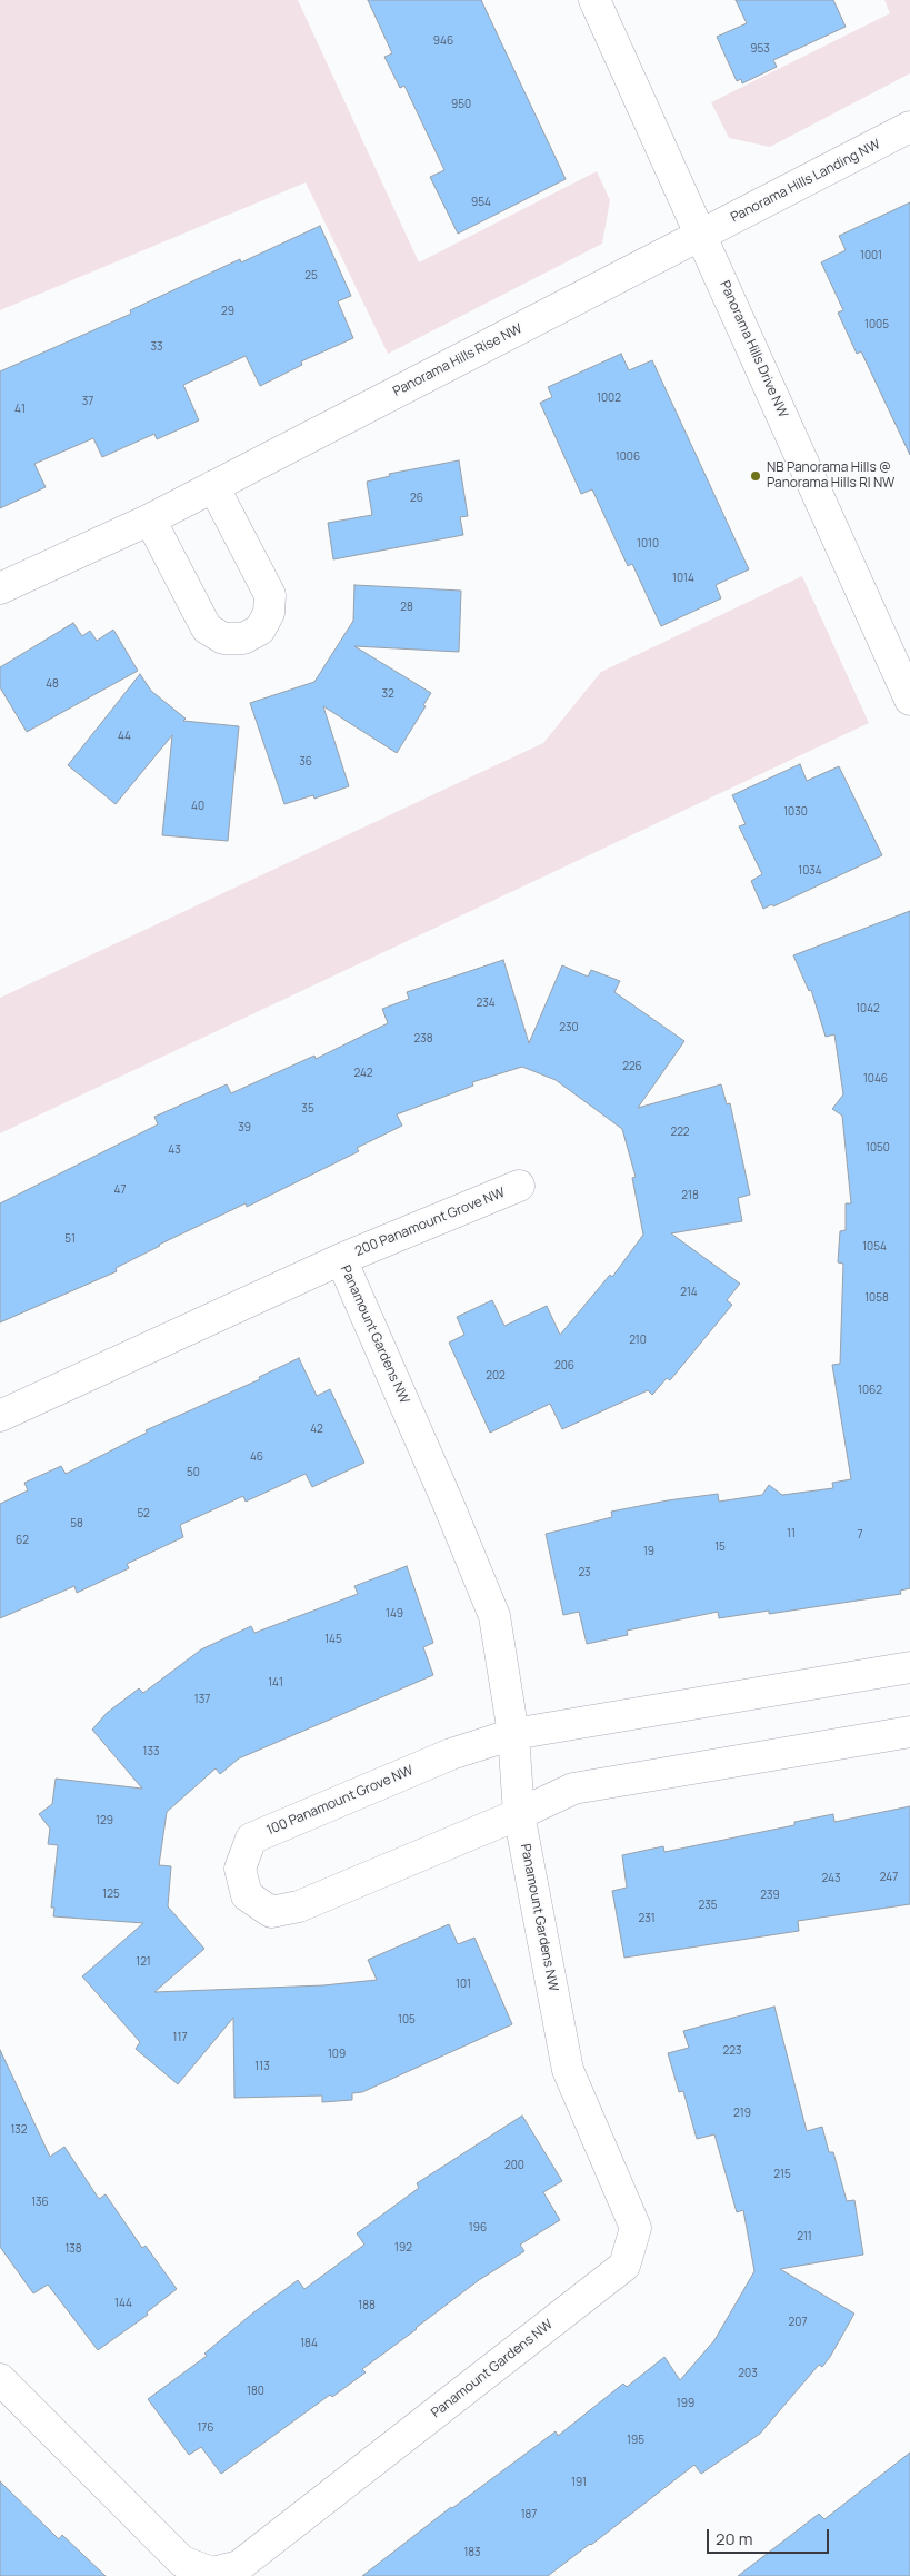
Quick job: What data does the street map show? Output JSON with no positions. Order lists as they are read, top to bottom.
{
  "streets": {
    "street": [
      "Panorama Hills Landing NW",
      "Panorama Hills Drive NW",
      "Panorama Hills Rise NW",
      "200 Panamount Grove NW",
      "Panamount Gardens NW",
      "100 Panamount Grove NW"
    ]
  },
  "crossings": [
    ["Panorama Hills Landing NW", "Panorama Hills Drive NW"],
    ["Panorama Hills Landing NW", "Panorama Hills Rise NW"],
    ["Panorama Hills Drive NW", "Panorama Hills Rise NW"],
    ["200 Panamount Grove NW", "Panamount Gardens NW"],
    ["Panamount Gardens NW", "100 Panamount Grove NW"]
  ],
  "places": ["NB Panorama Hills @ Panorama Hills RI NW"],
  "house_numbers": [
    "946",
    "953",
    "950",
    "954",
    "1001",
    "25",
    "29",
    "1005",
    "33",
    "1002",
    "37",
    "41",
    "1006",
    "26",
    "1010",
    "1014",
    "28",
    "48",
    "32",
    "44",
    "36",
    "40",
    "1030",
    "1034",
    "234",
    "1042",
    "230",
    "238",
    "226",
    "242",
    "1046",
    "35",
    "39",
    "222",
    "1050",
    "43",
    "47",
    "218",
    "51",
    "1054",
    "214",
    "1058",
    "210",
    "206",
    "202",
    "1062",
    "42",
    "46",
    "50",
    "52",
    "58",
    "11",
    "7",
    "62",
    "15",
    "19",
    "23",
    "149",
    "145",
    "141",
    "137",
    "133",
    "129",
    "247",
    "243",
    "125",
    "239",
    "235",
    "231",
    "121",
    "101",
    "105",
    "117",
    "223",
    "109",
    "113",
    "219",
    "132",
    "200",
    "215",
    "136",
    "196",
    "211",
    "192",
    "138",
    "144",
    "188",
    "207",
    "184",
    "203",
    "180",
    "199",
    "176",
    "195",
    "191",
    "187",
    "183"
  ],
  "scale_bar": "20 m"
}
